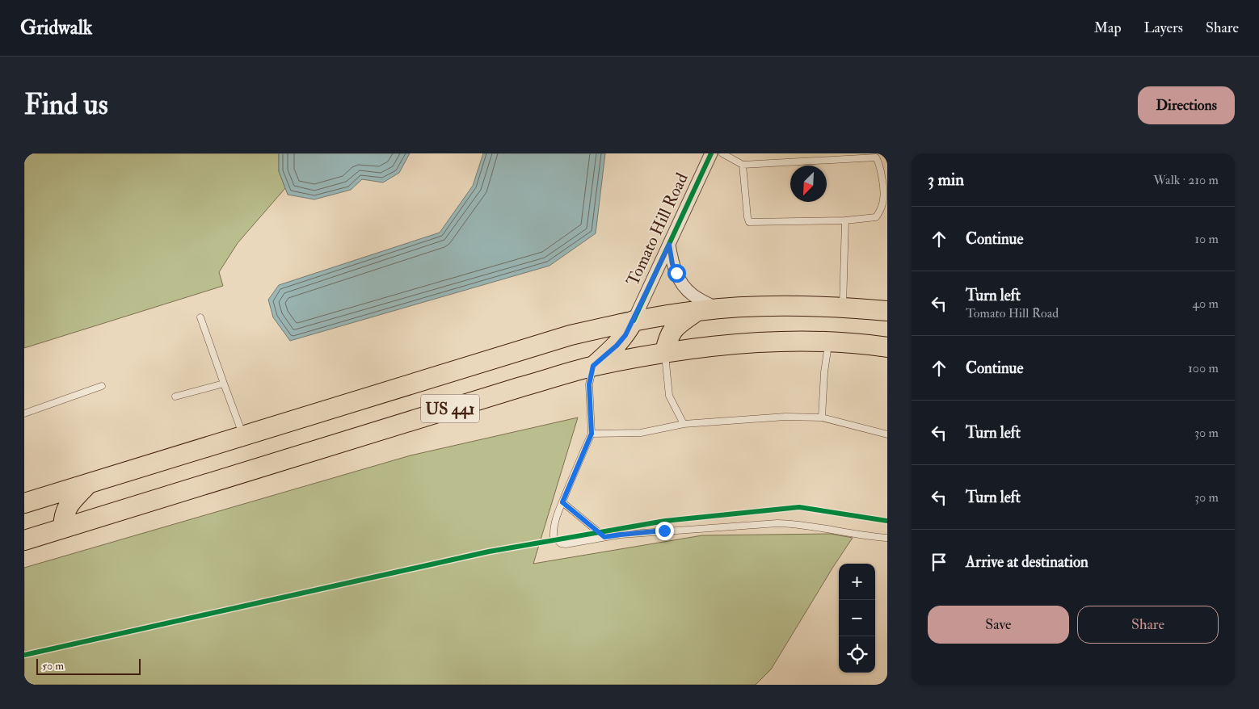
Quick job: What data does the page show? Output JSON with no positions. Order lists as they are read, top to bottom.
{
  "streets": {
    "main road": ["US 441"],
    "street": ["Tomato Hill Road"]
  },
  "crossings": [
    ["Tomato Hill Road", "US 441"]
  ],
  "scale_bar": "50 m",
  "north": "bottom left",
  "page": {
    "header": "Gridwalk",
    "nav": ["Map", "Layers", "Share"],
    "buttons": [
      "Directions",
      ["Save", "Share"]
    ],
    "title": "Find us",
    "heading": ["3 min", "Walk · 210 m"],
    "list": [
      ["Continue", "10 m"],
      ["Turn left", "Tomato Hill Road", "40 m"],
      ["Continue", "100 m"],
      ["Turn left", "30 m"],
      ["Turn left", "30 m"],
      "Arrive at destination"
    ],
    "map_buttons": ["+", "−"],
    "scale": "50 m"
  }
}
